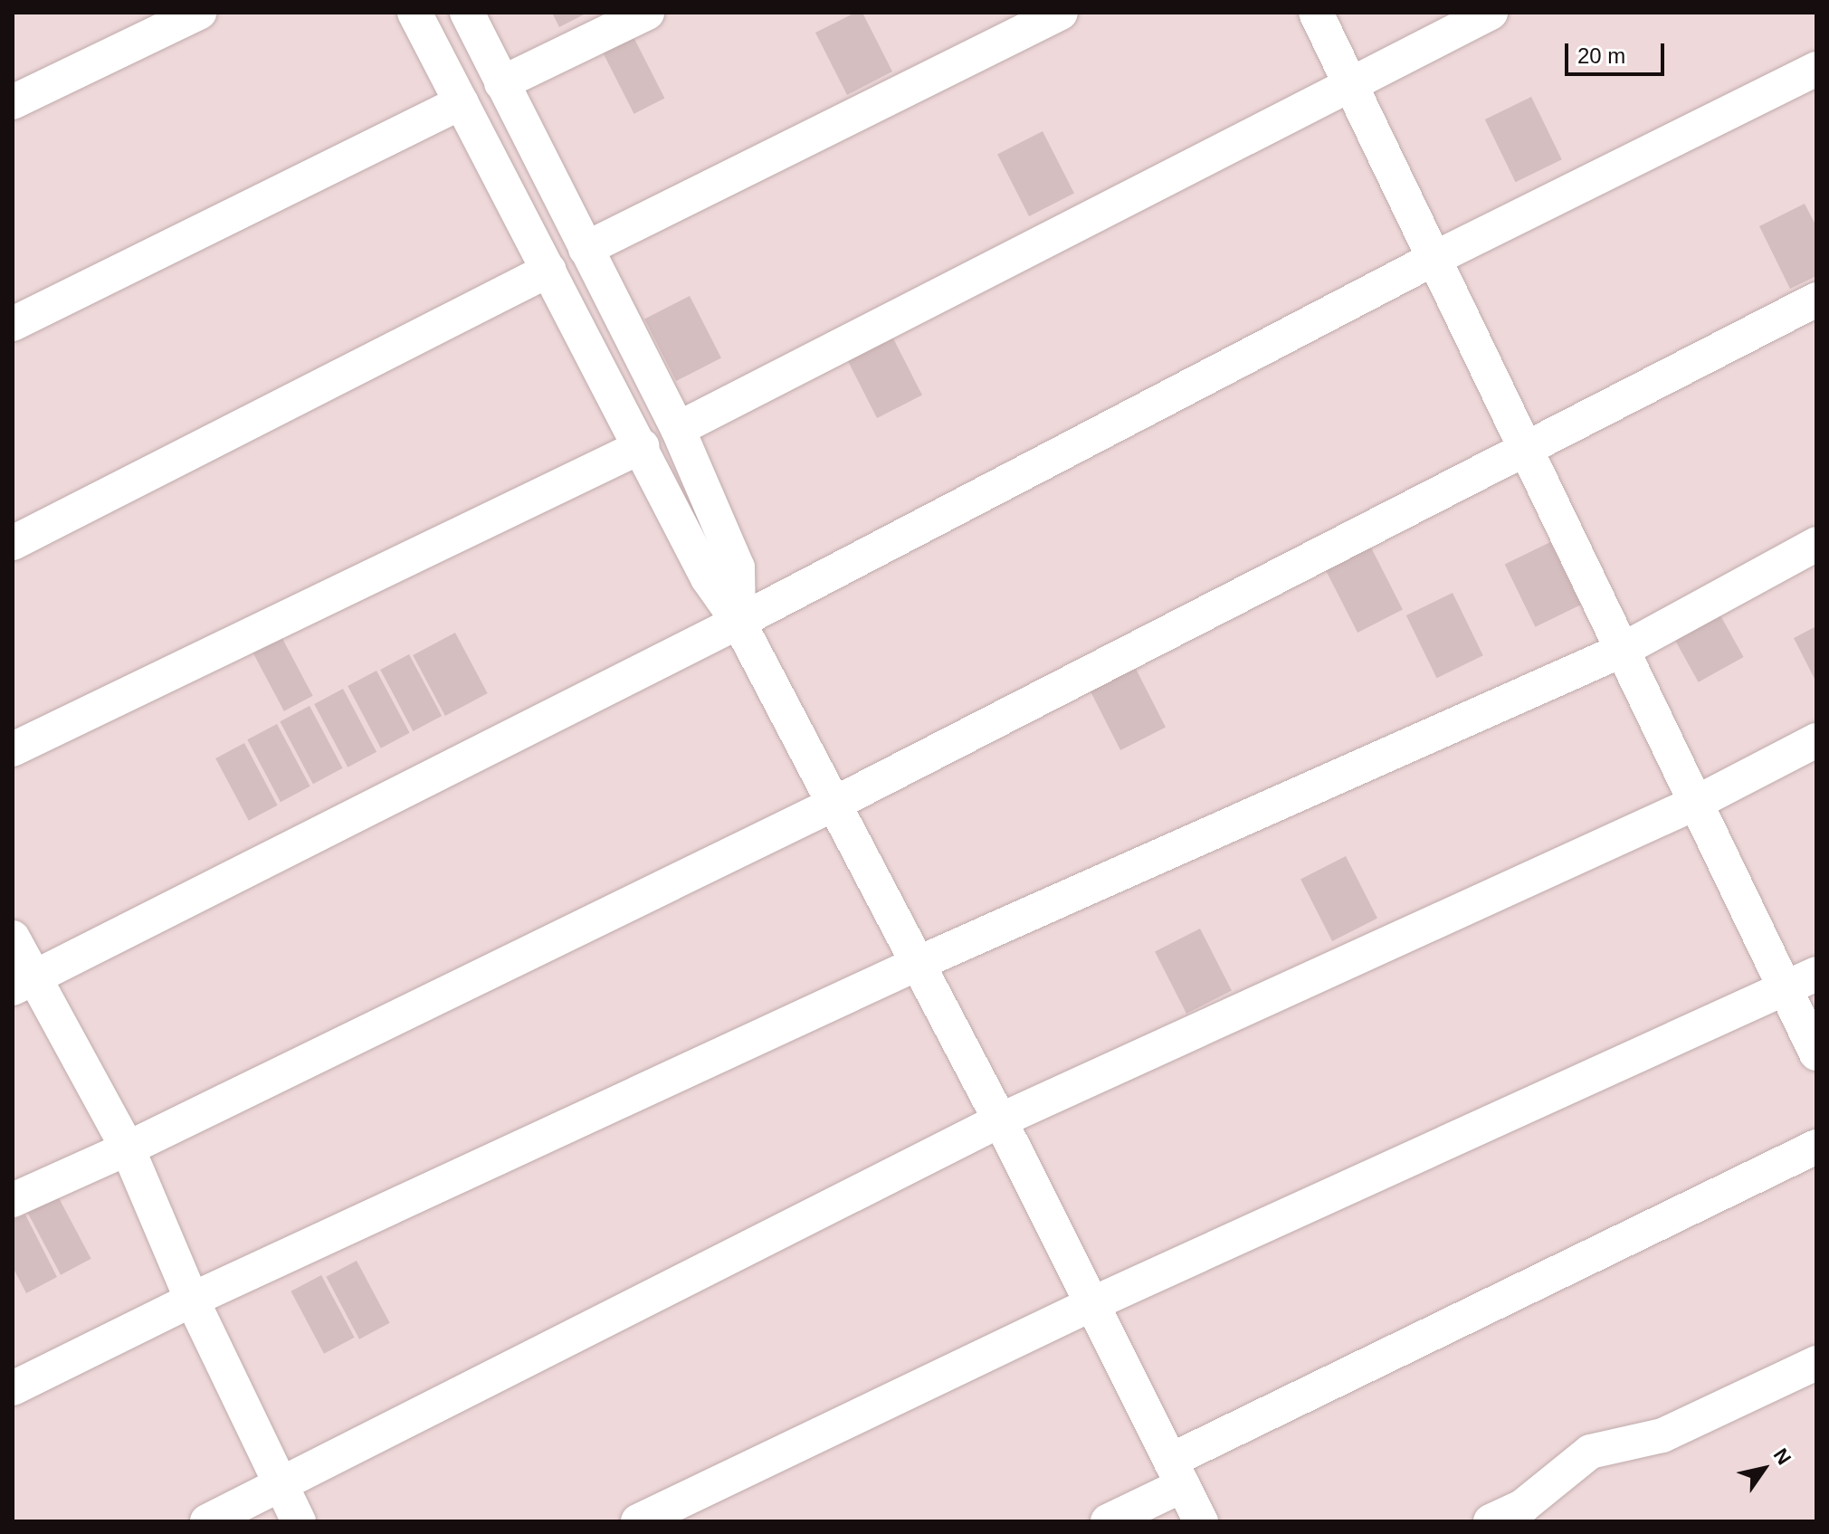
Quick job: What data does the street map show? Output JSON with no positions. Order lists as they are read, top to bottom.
{
  "scale_bar": "20 m",
  "north": "top right"
}
